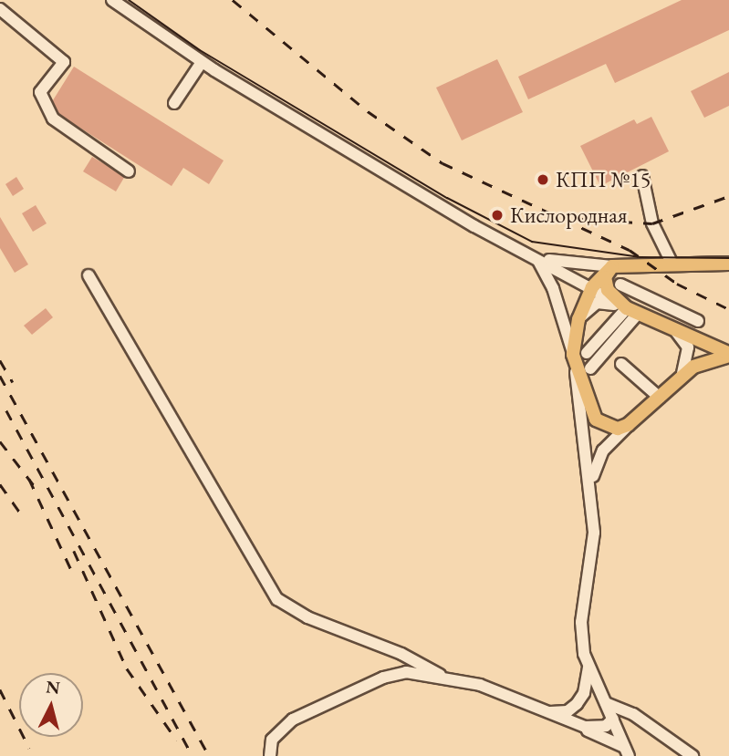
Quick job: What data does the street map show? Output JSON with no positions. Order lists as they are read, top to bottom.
{
  "places": ["КПП №15", "Кислородная"],
  "north": "top"
}
